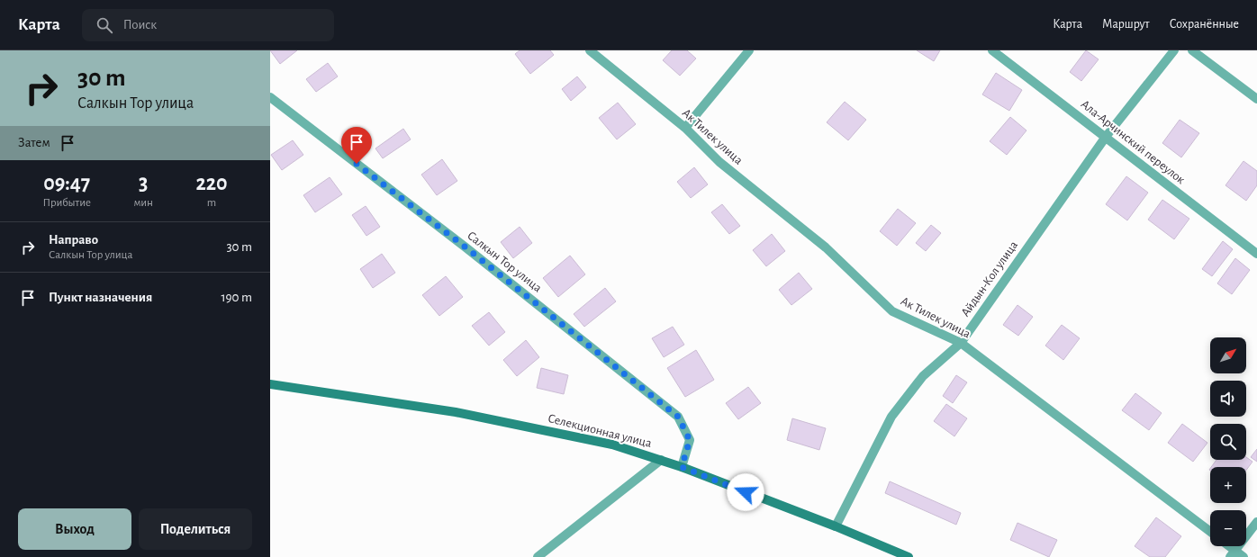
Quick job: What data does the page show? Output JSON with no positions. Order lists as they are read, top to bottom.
{
  "streets": {
    "street": [
      "Ак Тилек улица",
      "Ала-Арчинский переулок",
      "Салкын Тор улица",
      "Айдын-Кол улица",
      "Селекционная улица"
    ]
  },
  "crossings": [
    ["Ак Тилек улица", "Айдын-Кол улица"],
    ["Ала-Арчинский переулок", "Айдын-Кол улица"],
    ["Салкын Тор улица", "Селекционная улица"],
    ["Айдын-Кол улица", "Селекционная улица"]
  ],
  "north": "top right",
  "page": {
    "header": "Карта",
    "search": "Поиск",
    "nav": ["Карта", "Маршрут", "Сохранённые"],
    "turn": ["30 m", "Салкын Тор улица"],
    "then": "Затем",
    "eta": [
      "09:47",
      "Прибытие",
      "3",
      "мин",
      "220",
      "m"
    ],
    "list": [
      {
        "name": "Направо",
        "note": "Салкын Тор улица",
        "value": "30 m"
      },
      {
        "name": "Пункт назначения",
        "value": "190 m"
      }
    ],
    "map_buttons": ["+", "−"],
    "buttons": ["Выход", "Поделиться"]
  }
}
